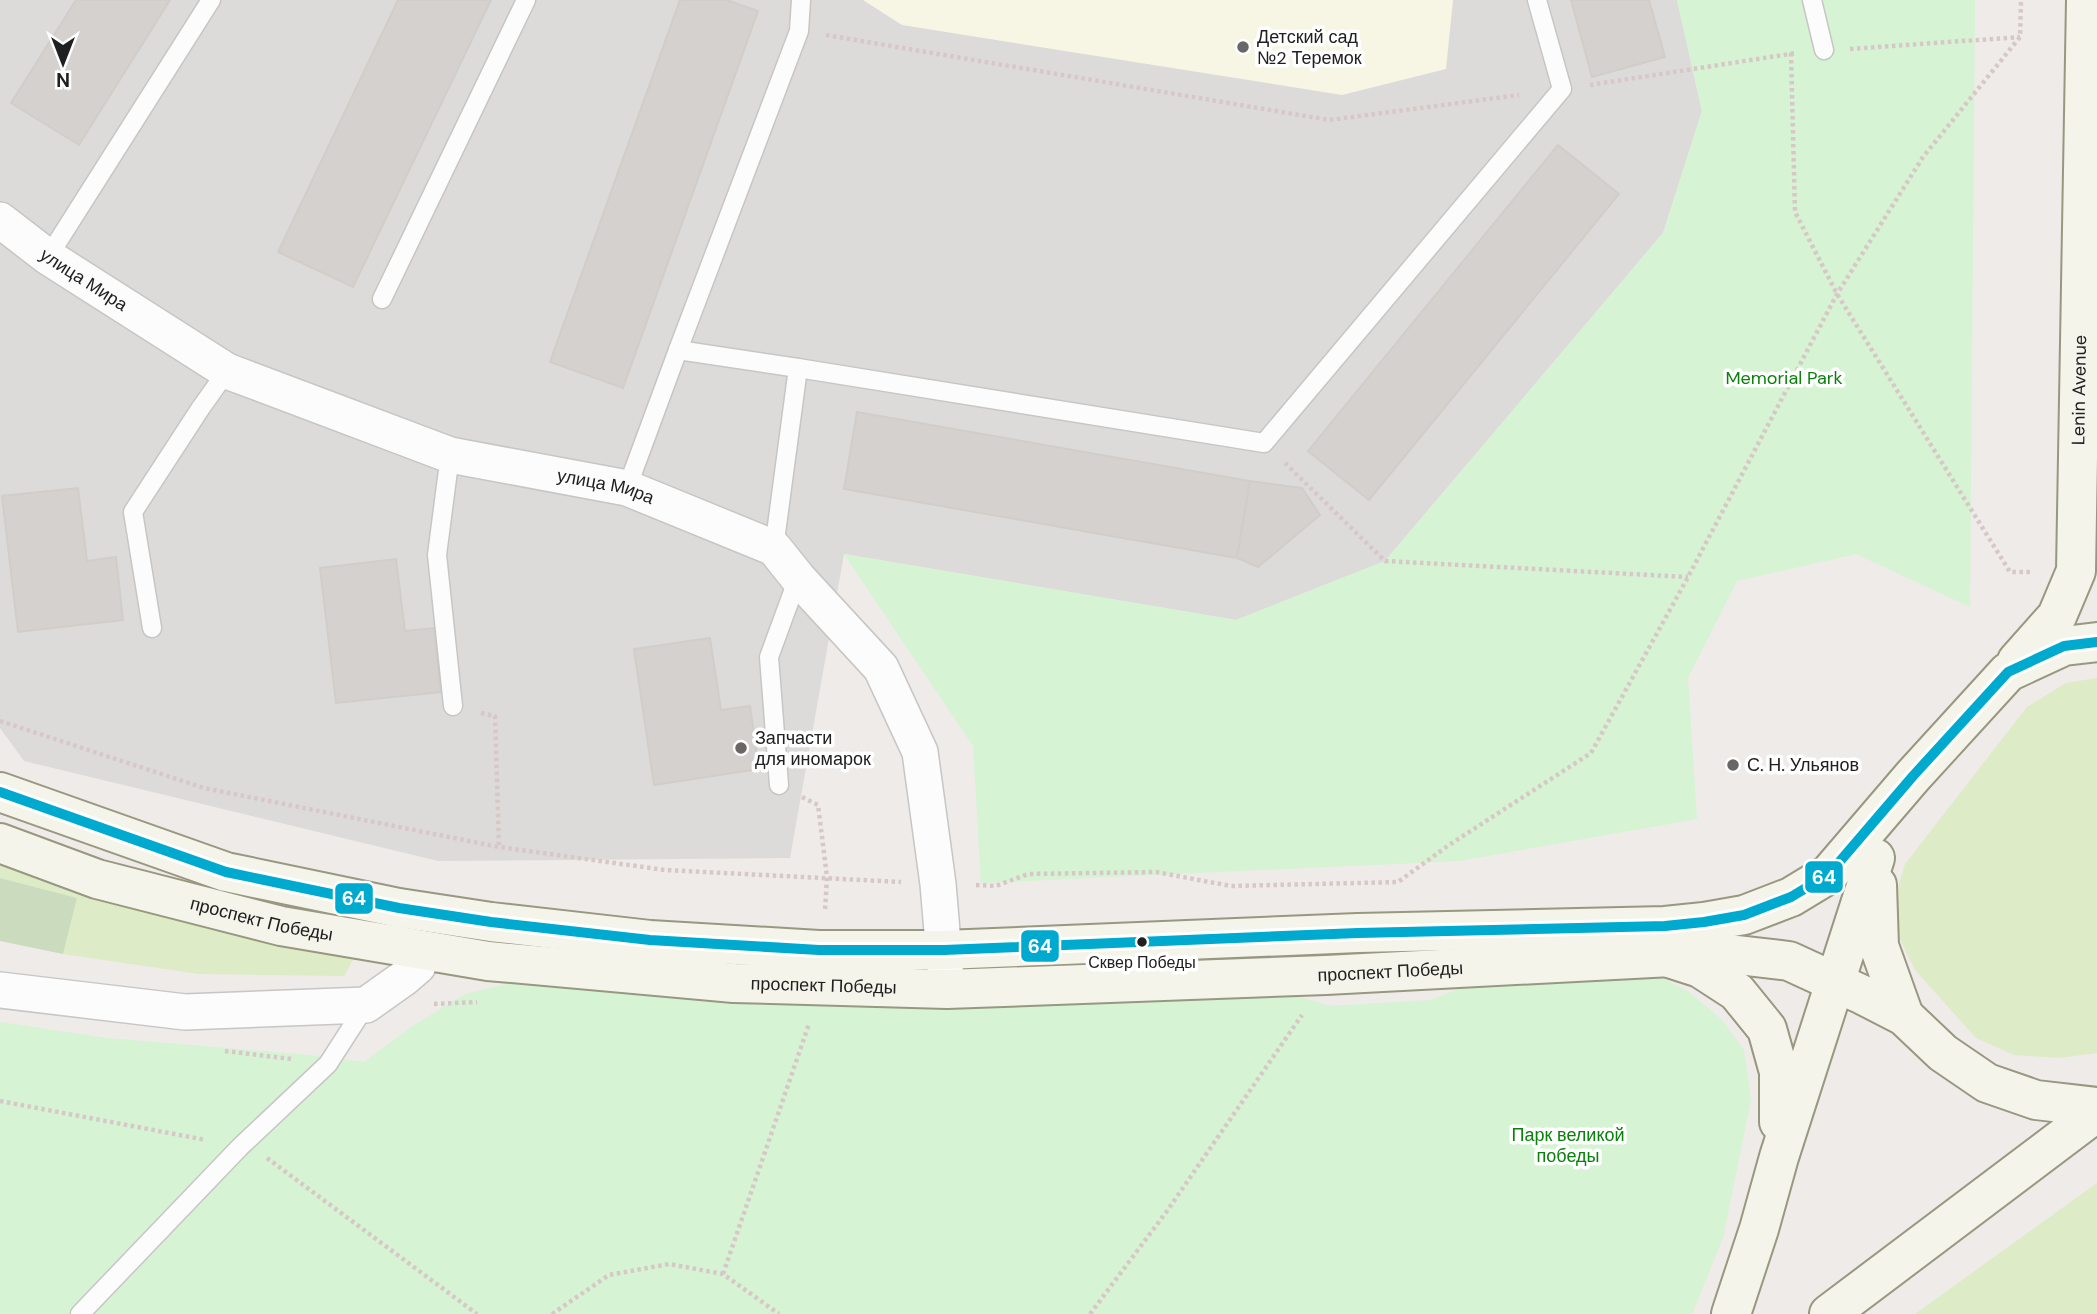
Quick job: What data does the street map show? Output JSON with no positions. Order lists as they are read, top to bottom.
{
  "streets": {
    "main road": ["Lenin Avenue", "проспект Победы"],
    "street": ["улица Мира"]
  },
  "crossings": [
    ["улица Мира", "проспект Победы"],
    ["Lenin Avenue", "проспект Победы"]
  ],
  "parks": ["Memorial Park", "Парк великой победы"],
  "places": [
    "Детский сад №2 Теремок",
    "Запчасти для иномарок",
    "С. Н. Ульянов",
    "Сквер Победы"
  ],
  "lines": ["transit line 64"],
  "north": "bottom"
}
